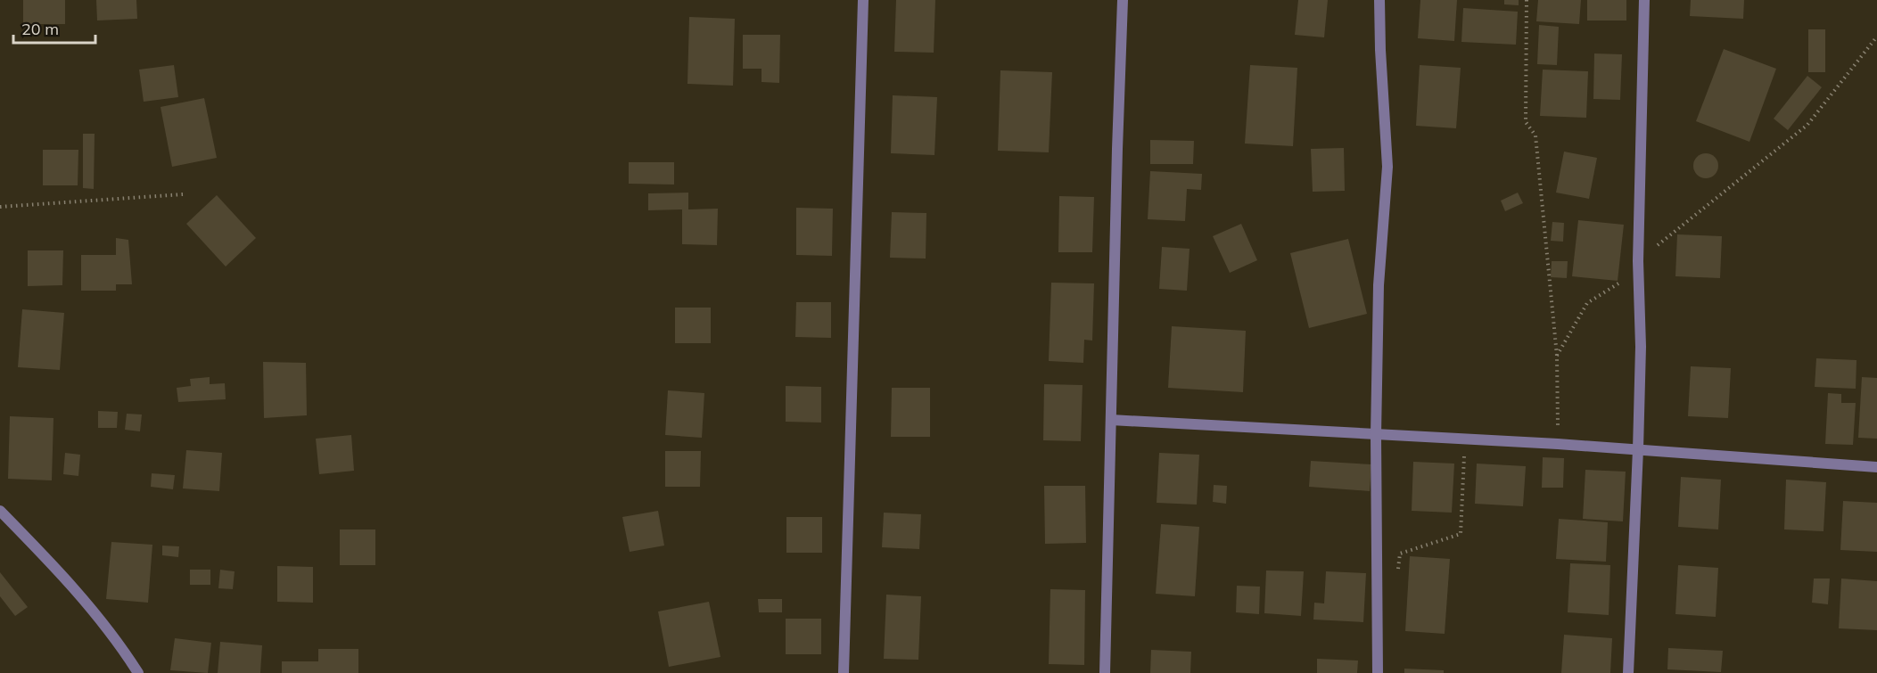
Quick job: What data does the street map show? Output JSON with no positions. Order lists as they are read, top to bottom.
{
  "scale_bar": "20 m"
}
